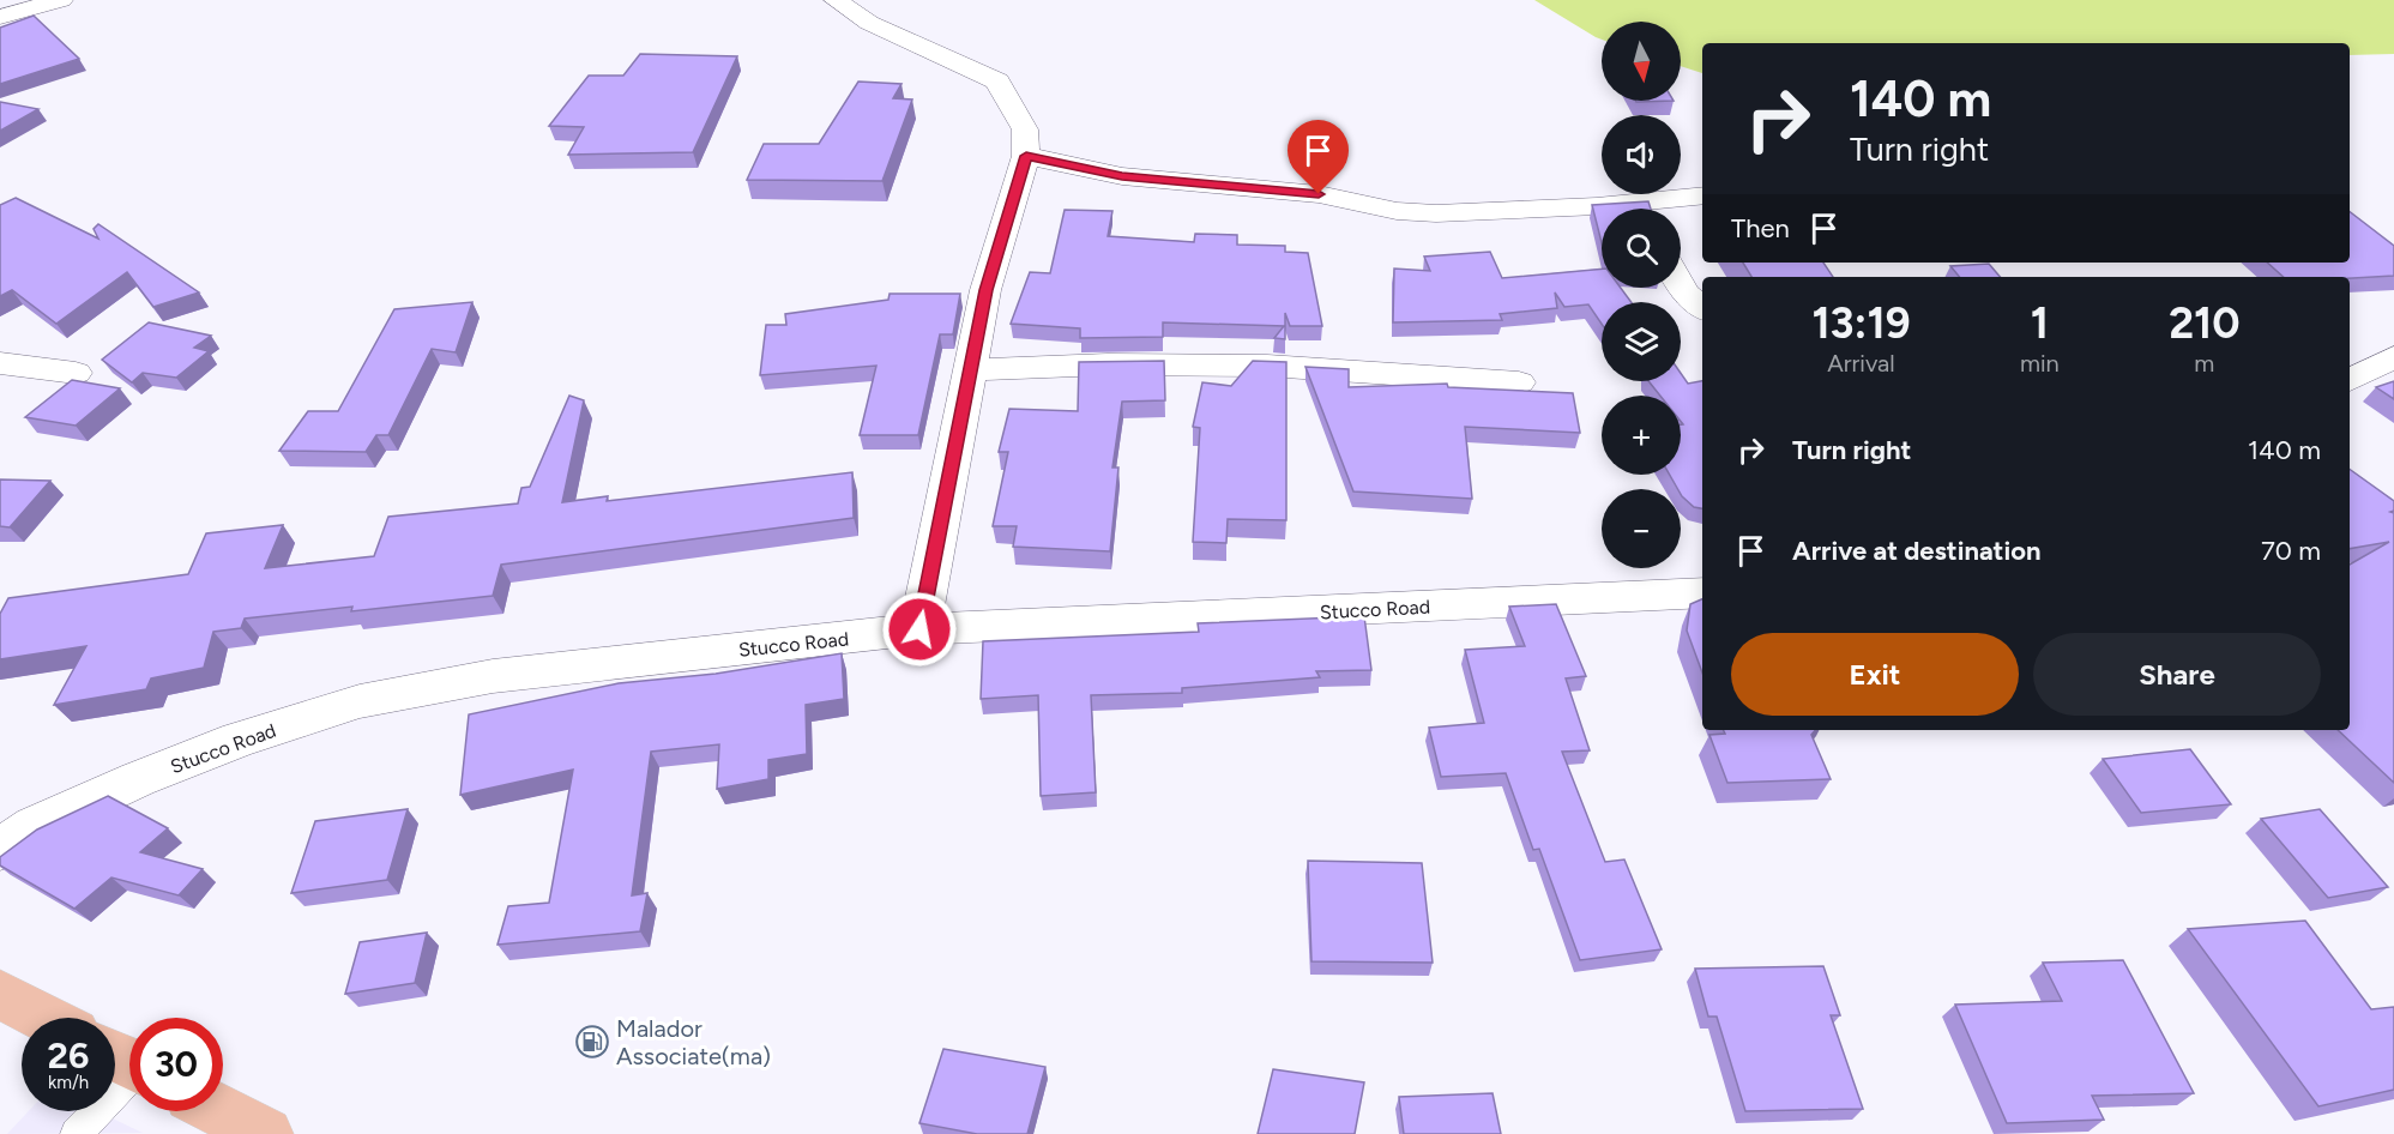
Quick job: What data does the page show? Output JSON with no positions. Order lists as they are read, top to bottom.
{
  "streets": {
    "street": ["Stucco Road"]
  },
  "places": {
    "fuel station": ["Malador Associate(ma)"]
  },
  "north": "bottom",
  "page": {
    "map_buttons": ["+", "−"],
    "turn": ["140 m", "Turn right"],
    "then": "Then",
    "eta": [
      "13:19",
      "Arrival",
      "1",
      "min",
      "210",
      "m"
    ],
    "list": [
      {
        "name": "Turn right",
        "value": "140 m"
      },
      {
        "name": "Arrive at destination",
        "value": "70 m"
      }
    ],
    "buttons": ["Exit", "Share"],
    "speed": "26 km/h",
    "limit": "30"
  }
}
